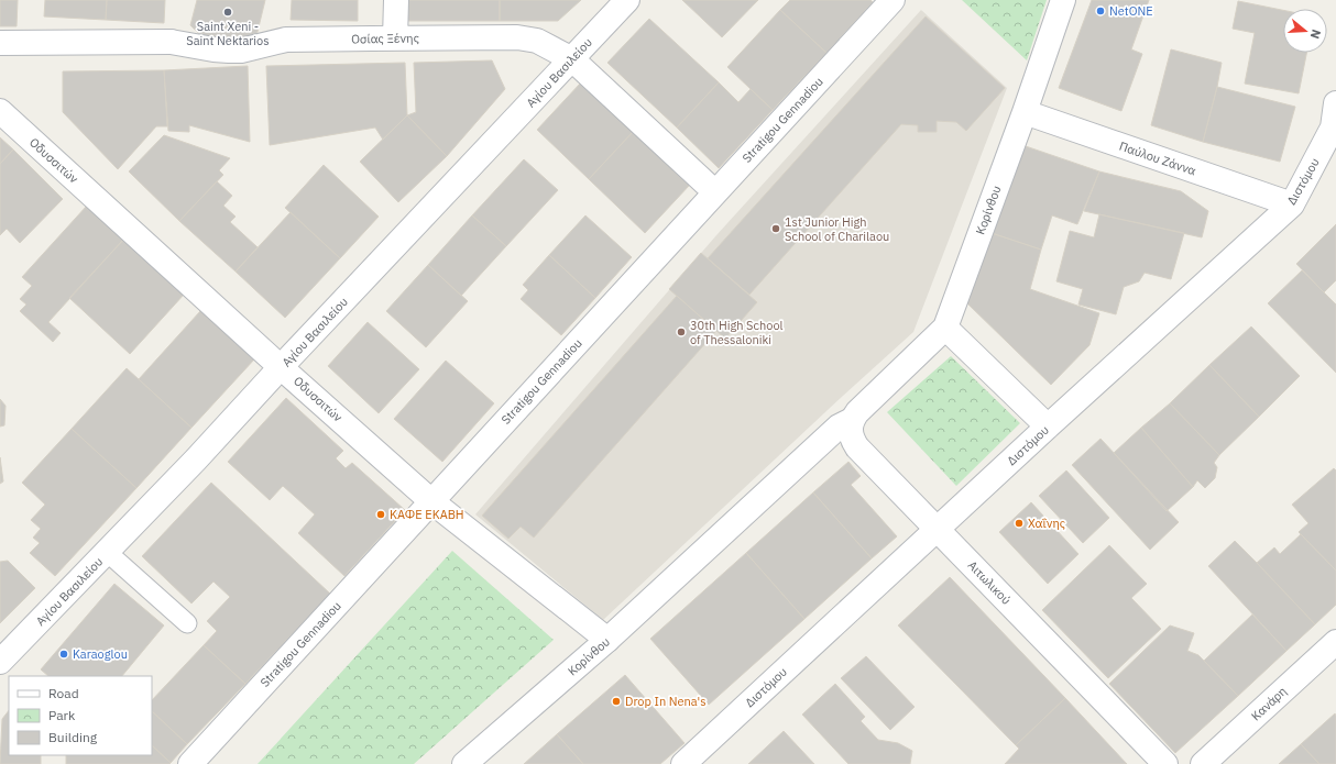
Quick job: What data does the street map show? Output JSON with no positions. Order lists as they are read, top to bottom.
{
  "streets": {
    "street": [
      "Οσίας Ξένης",
      "Αγίου Βασιλείου",
      "Stratigou Gennadiou",
      "Παύλου Ζάννα",
      "Οδυσσιτών",
      "Διστόμου",
      "Κορίνθου",
      "Αιτωλικού",
      "Κανάρη"
    ]
  },
  "crossings": [
    ["Οσίας Ξένης", "Αγίου Βασιλείου"],
    ["Οσίας Ξένης", "Stratigou Gennadiou"],
    ["Αγίου Βασιλείου", "Οδυσσιτών"],
    ["Stratigou Gennadiou", "Οδυσσιτών"],
    ["Παύλου Ζάννα", "Διστόμου"],
    ["Παύλου Ζάννα", "Κορίνθου"],
    ["Οδυσσιτών", "Κορίνθου"],
    ["Διστόμου", "Αιτωλικού"],
    ["Κορίνθου", "Αιτωλικού"]
  ],
  "places": [
    "NetONE",
    "Saint Xeni - Saint Nektarios",
    "1st Junior High School of Charilaou",
    "30th High School of Thessaloniki",
    "ΚΑΦΕ ΕΚΑΒΗ",
    "Χαΐνης",
    "Karaoglou",
    "Drop In Nena's"
  ],
  "legend": ["Road", "Park", "Building"],
  "north": "right"
}
